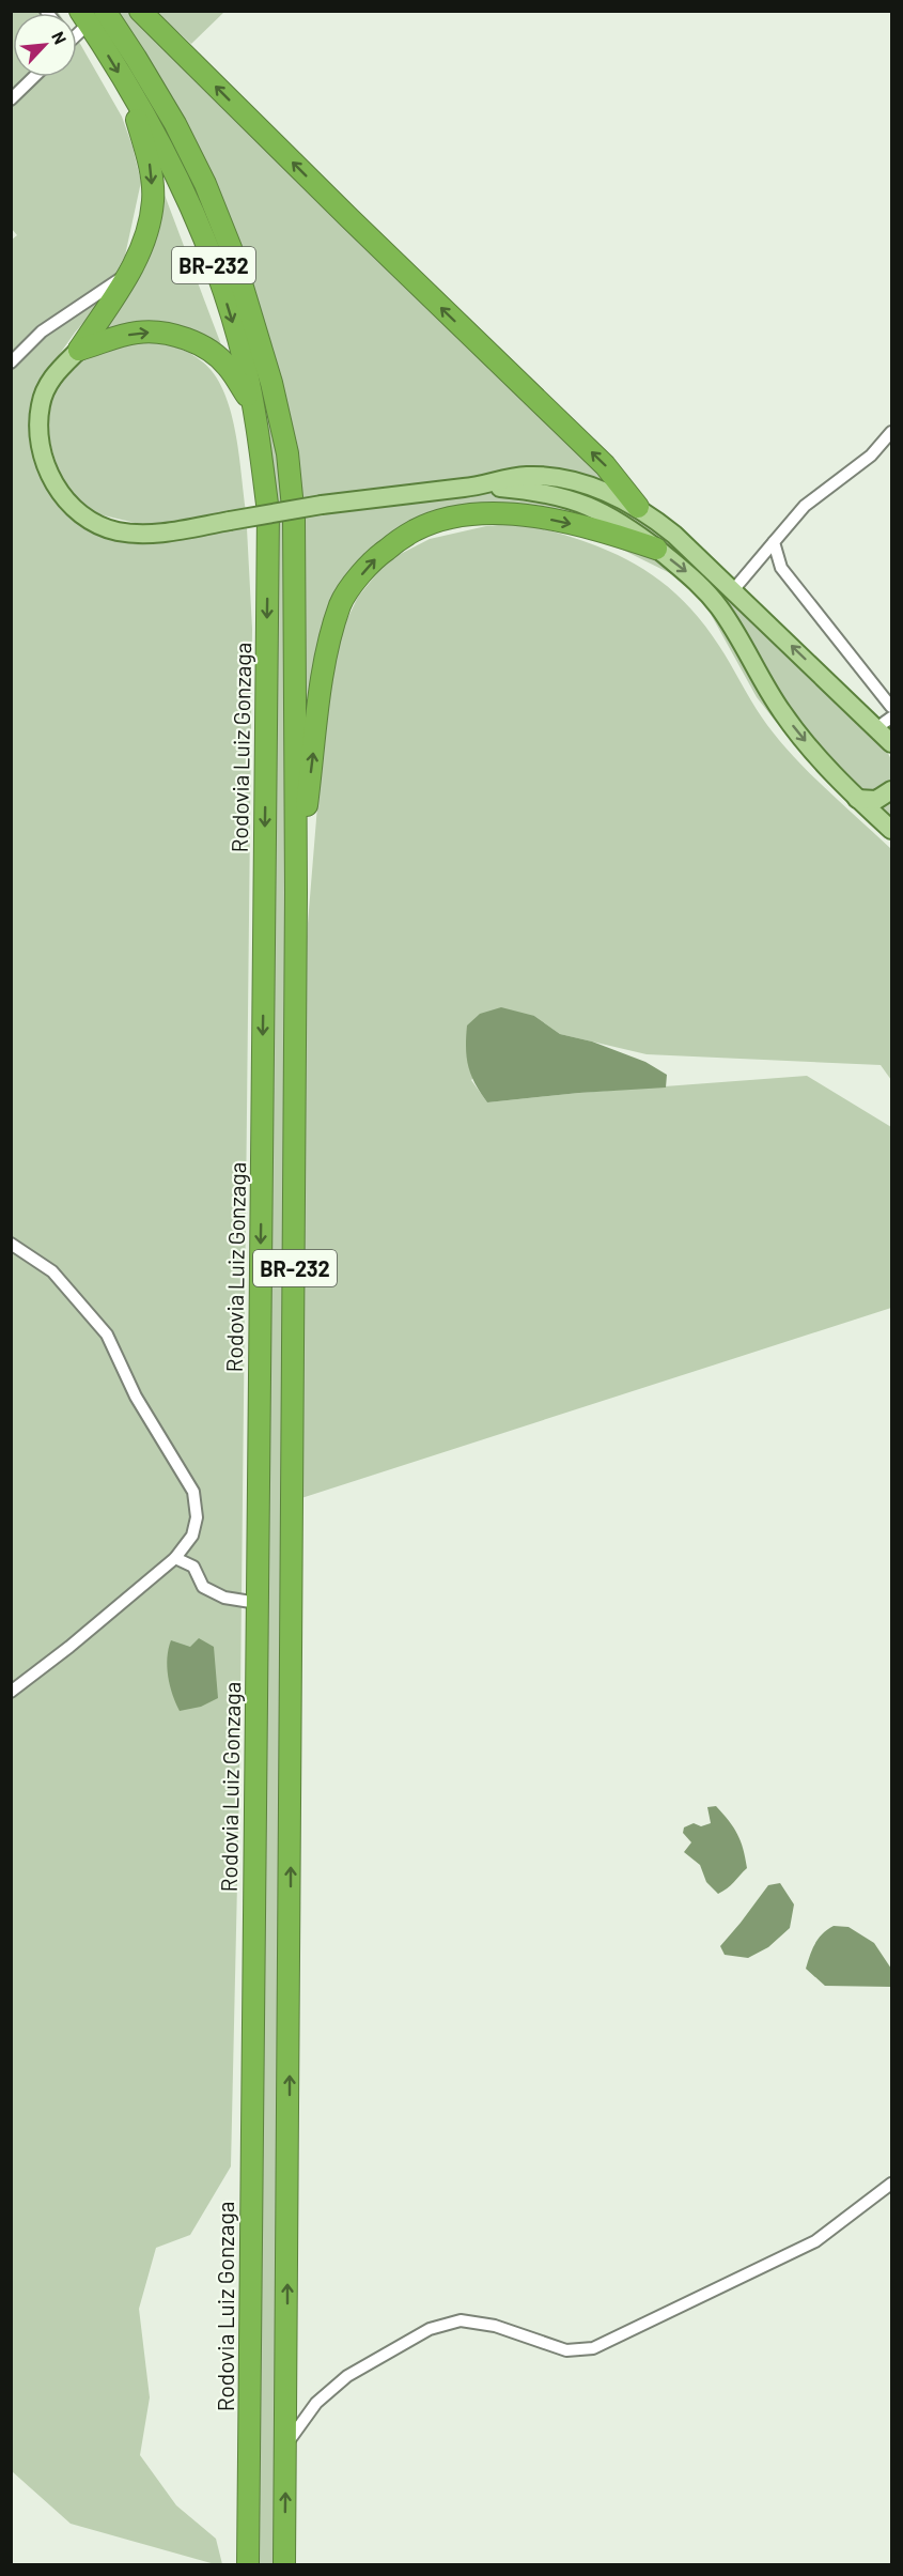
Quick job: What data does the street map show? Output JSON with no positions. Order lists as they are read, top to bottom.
{
  "streets": {
    "highway": ["BR-232", "Rodovia Luiz Gonzaga"]
  },
  "crossings": [
    ["BR-232", "Rodovia Luiz Gonzaga"]
  ],
  "north": "top right"
}
